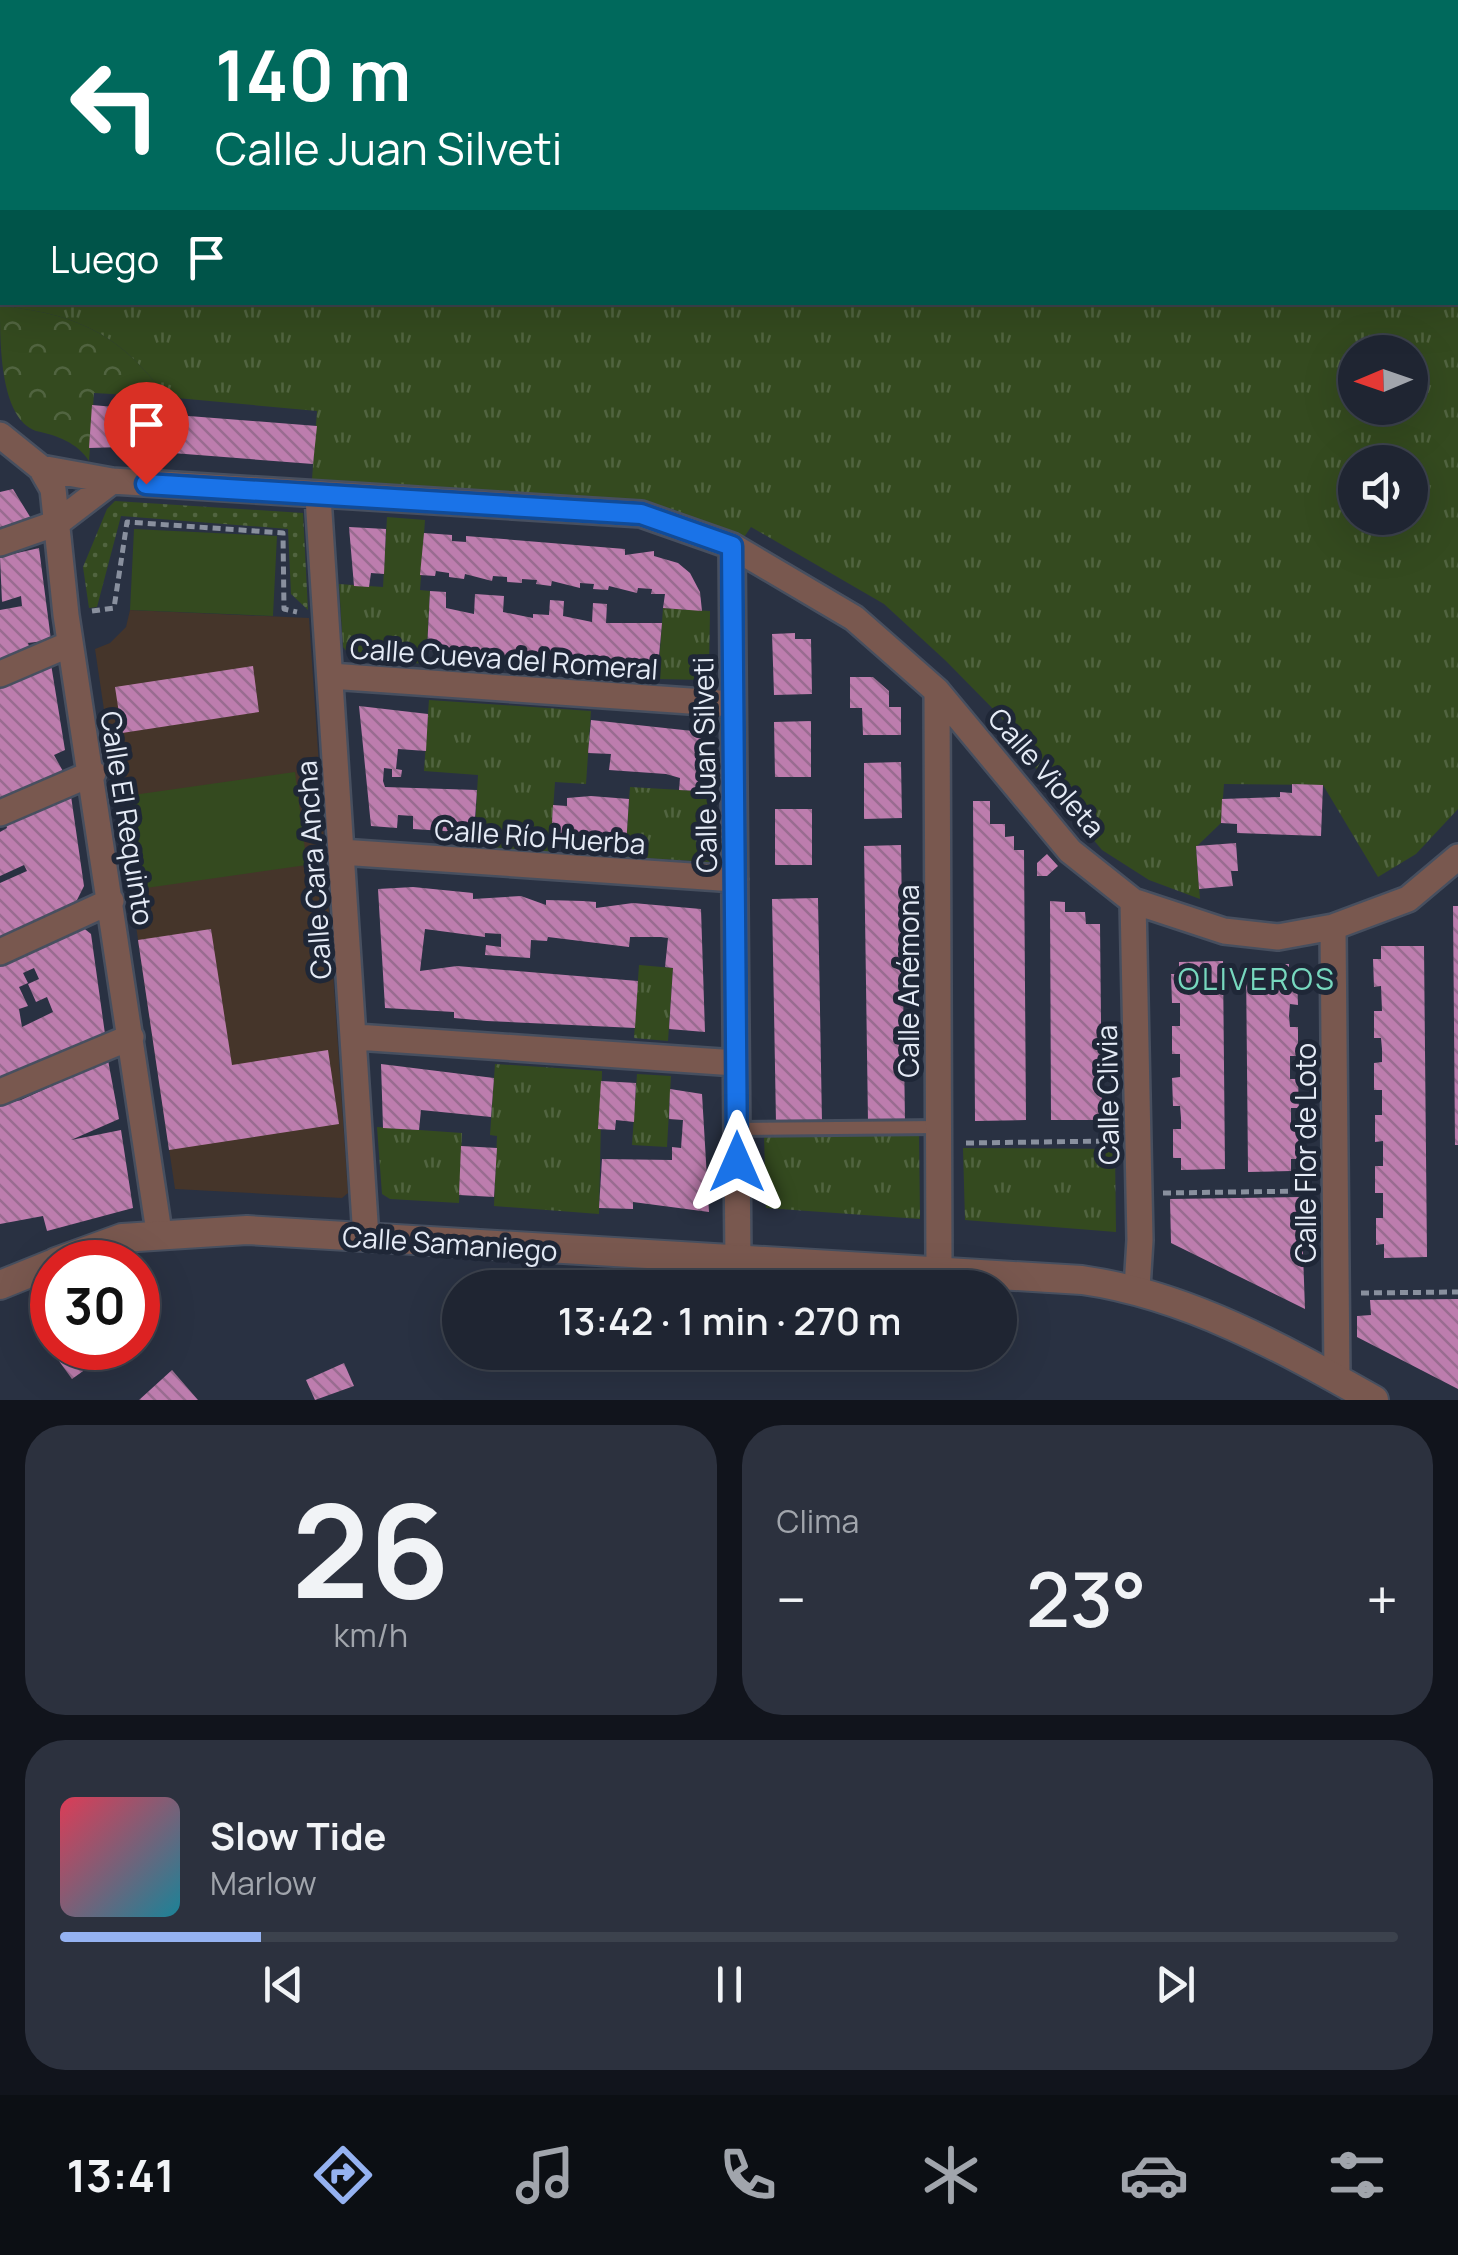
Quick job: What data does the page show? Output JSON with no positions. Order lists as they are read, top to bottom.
{
  "streets": {
    "street": [
      "Calle Cueva del Romeral",
      "Calle Juan Silveti",
      "Calle Violeta",
      "Calle El Requinto",
      "Calle Río Huerba",
      "Calle Cara Ancha",
      "Calle Anémona",
      "Calle Clivia",
      "Calle Flor de Loto",
      "Calle Samaniego"
    ]
  },
  "crossings": [
    ["Calle Cueva del Romeral", "Calle Juan Silveti"],
    ["Calle Cueva del Romeral", "Calle Cara Ancha"],
    ["Calle Juan Silveti", "Calle Violeta"],
    ["Calle Juan Silveti", "Calle Río Huerba"],
    ["Calle Juan Silveti", "Calle Samaniego"],
    ["Calle Violeta", "Calle Anémona"],
    ["Calle Violeta", "Calle Clivia"],
    ["Calle Violeta", "Calle Flor de Loto"],
    ["Calle El Requinto", "Calle Samaniego"],
    ["Calle Río Huerba", "Calle Cara Ancha"],
    ["Calle Cara Ancha", "Calle Samaniego"],
    ["Calle Anémona", "Calle Samaniego"],
    ["Calle Clivia", "Calle Samaniego"],
    ["Calle Flor de Loto", "Calle Samaniego"]
  ],
  "districts": ["OLIVEROS"],
  "north": "left",
  "page": {
    "turn": ["140 m", "Calle Juan Silveti"],
    "then": "Luego",
    "limit": "30",
    "trip": "13:42 · 1 min · 270 m",
    "tile": [
      ["26", "km/h"],
      "Clima"
    ],
    "heat": ["−", "23°", "+"],
    "song": ["Slow Tide", "Marlow"],
    "tabs": "13:41"
  }
}
